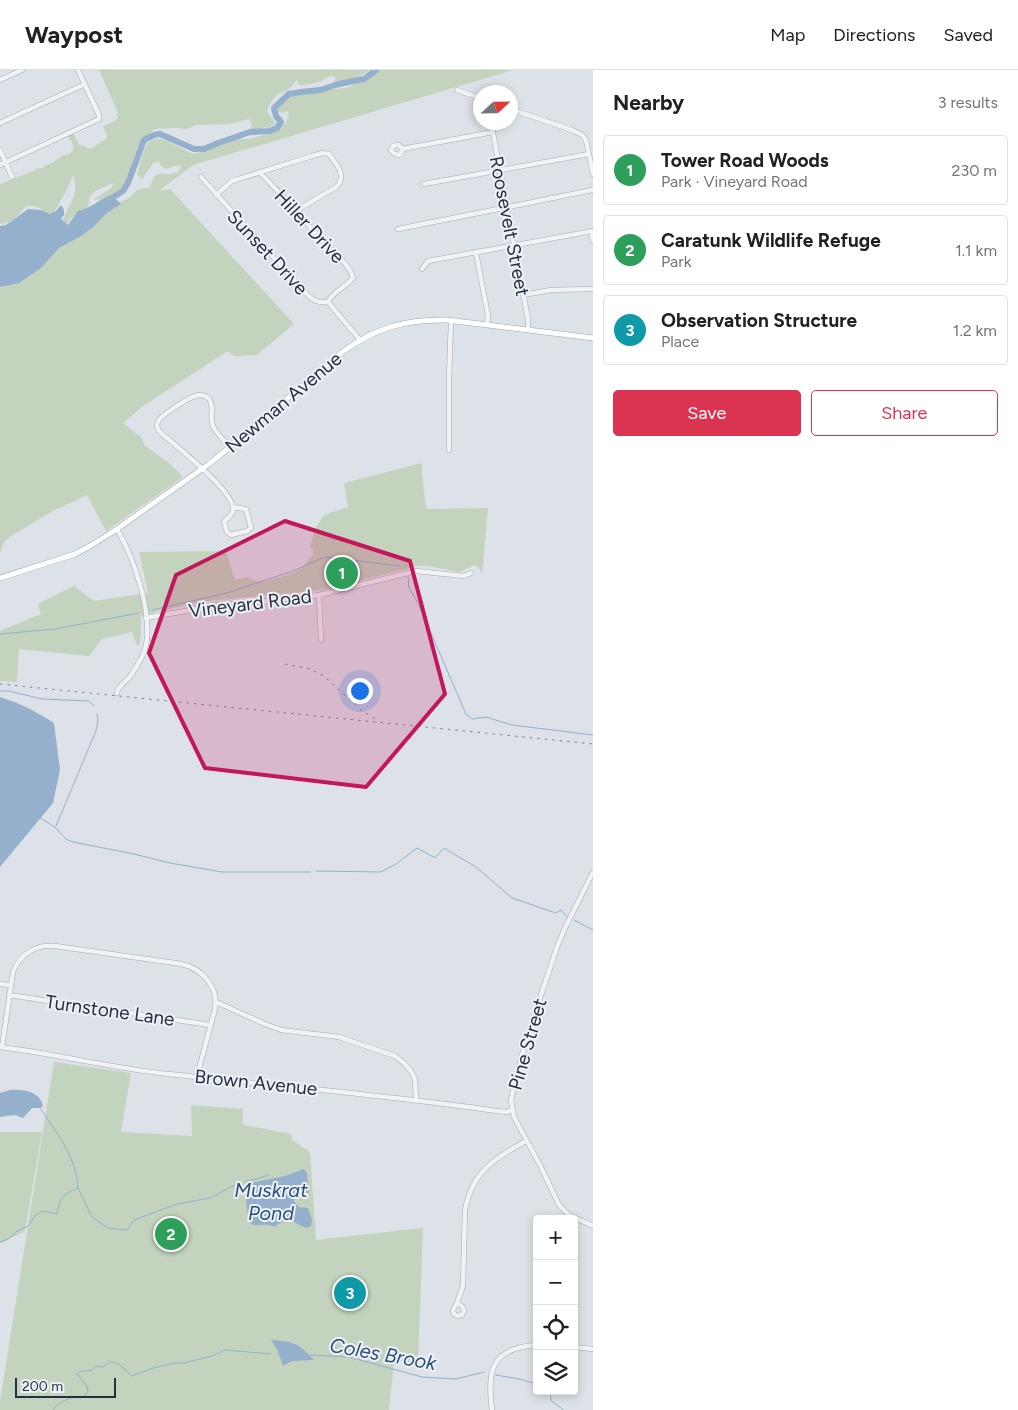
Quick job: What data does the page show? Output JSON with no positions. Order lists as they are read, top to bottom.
{
  "streets": {
    "main road": ["Newman Avenue"],
    "street": [
      "Hiller Drive",
      "Roosevelt Street",
      "Sunset Drive",
      "Vineyard Road",
      "Turnstone Lane",
      "Pine Street",
      "Brown Avenue"
    ]
  },
  "crossings": [
    ["Hiller Drive", "Sunset Drive"],
    ["Roosevelt Street", "Newman Avenue"],
    ["Sunset Drive", "Newman Avenue"],
    ["Pine Street", "Brown Avenue"]
  ],
  "water": ["Muskrat Pond", "Coles Brook"],
  "scale_bar": "200 m",
  "north": "right",
  "page": {
    "header": "Waypost",
    "nav": ["Map", "Directions", "Saved"],
    "heading": ["Nearby", "3 results"],
    "list": [
      {
        "mark": "1",
        "name": "Tower Road Woods",
        "note": "Park · Vineyard Road",
        "value": "230 m"
      },
      {
        "mark": "2",
        "name": "Caratunk Wildlife Refuge",
        "note": "Park",
        "value": "1.1 km"
      },
      {
        "mark": "3",
        "name": "Observation Structure",
        "note": "Place",
        "value": "1.2 km"
      }
    ],
    "buttons": ["Save", "Share"],
    "pins": ["1", "2", "3"],
    "map_buttons": ["+", "−"],
    "scale": "200 m"
  }
}
